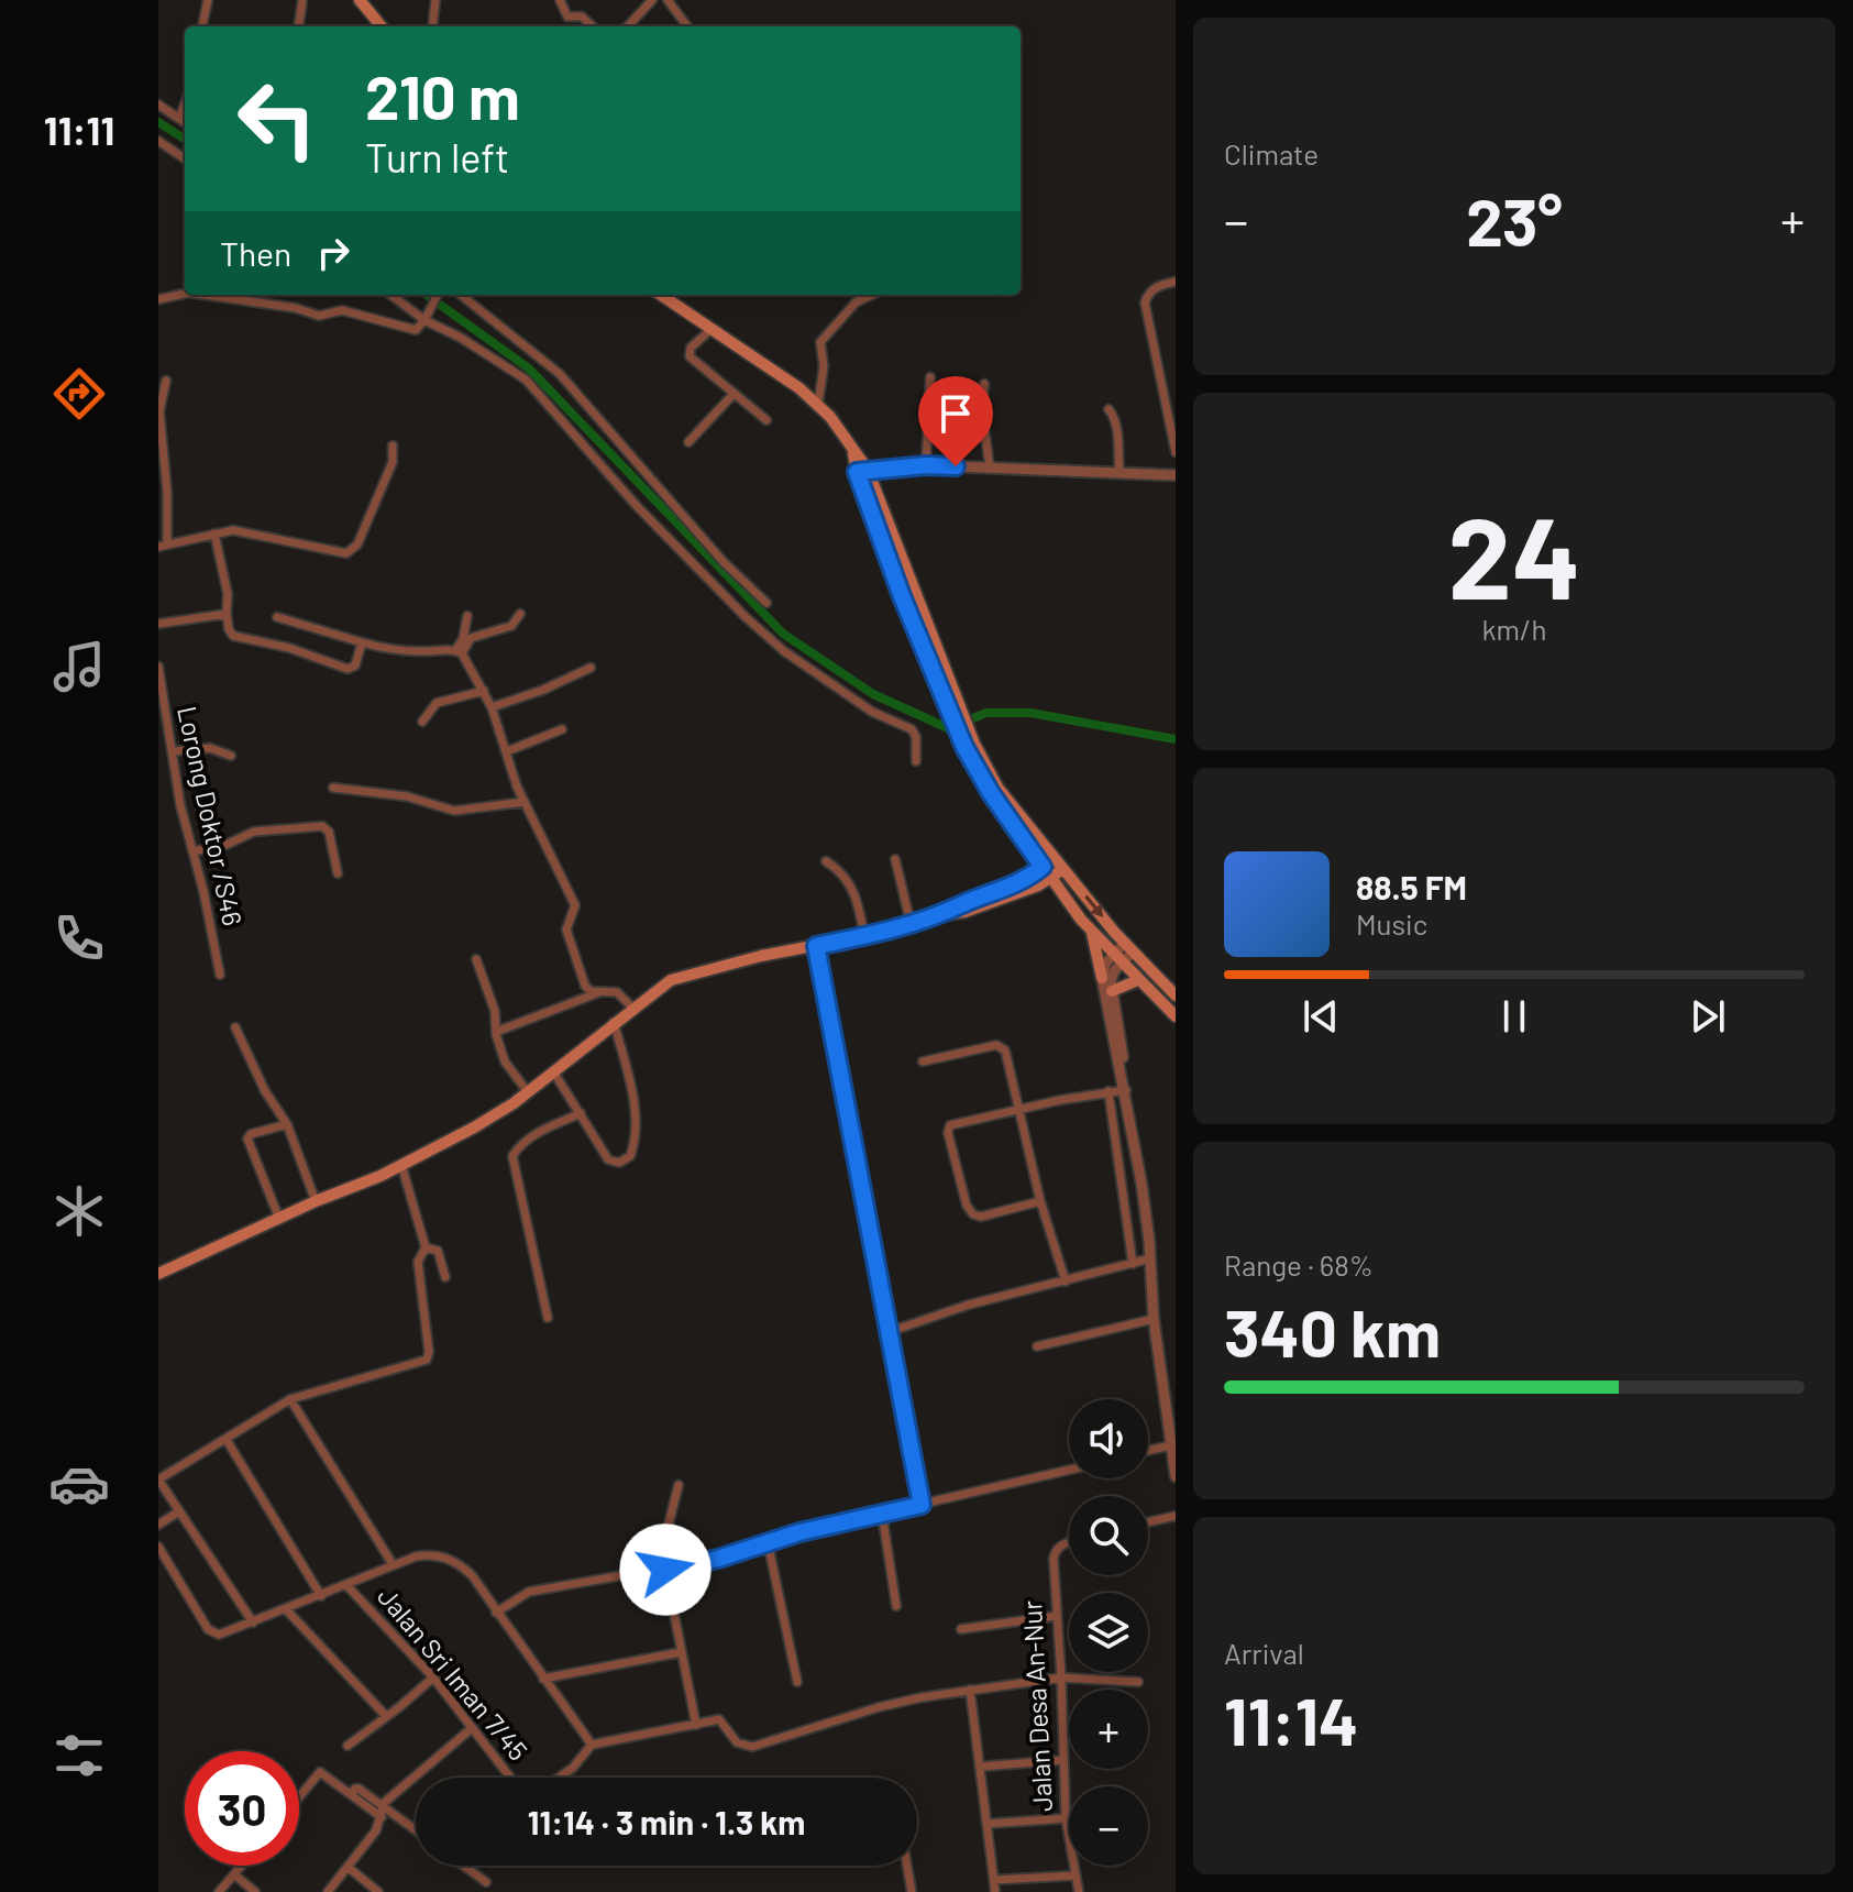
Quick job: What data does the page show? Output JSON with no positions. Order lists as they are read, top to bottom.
{
  "streets": {
    "street": ["Lorong Doktor /S46", "Jalan Sri Iman 7/45", "Jalan Desa An-Nur"]
  },
  "page": {
    "tabs": "11:11",
    "tile": [
      "Climate",
      ["24", "km/h"],
      ["Range · 68%", "340 km"],
      ["Arrival", "11:14"]
    ],
    "turn": ["210 m", "Turn left"],
    "heat": ["−", "23°", "+"],
    "then": "Then",
    "song": ["88.5 FM", "Music"],
    "map_buttons": ["+", "−"],
    "limit": "30",
    "trip": "11:14 · 3 min · 1.3 km"
  }
}
